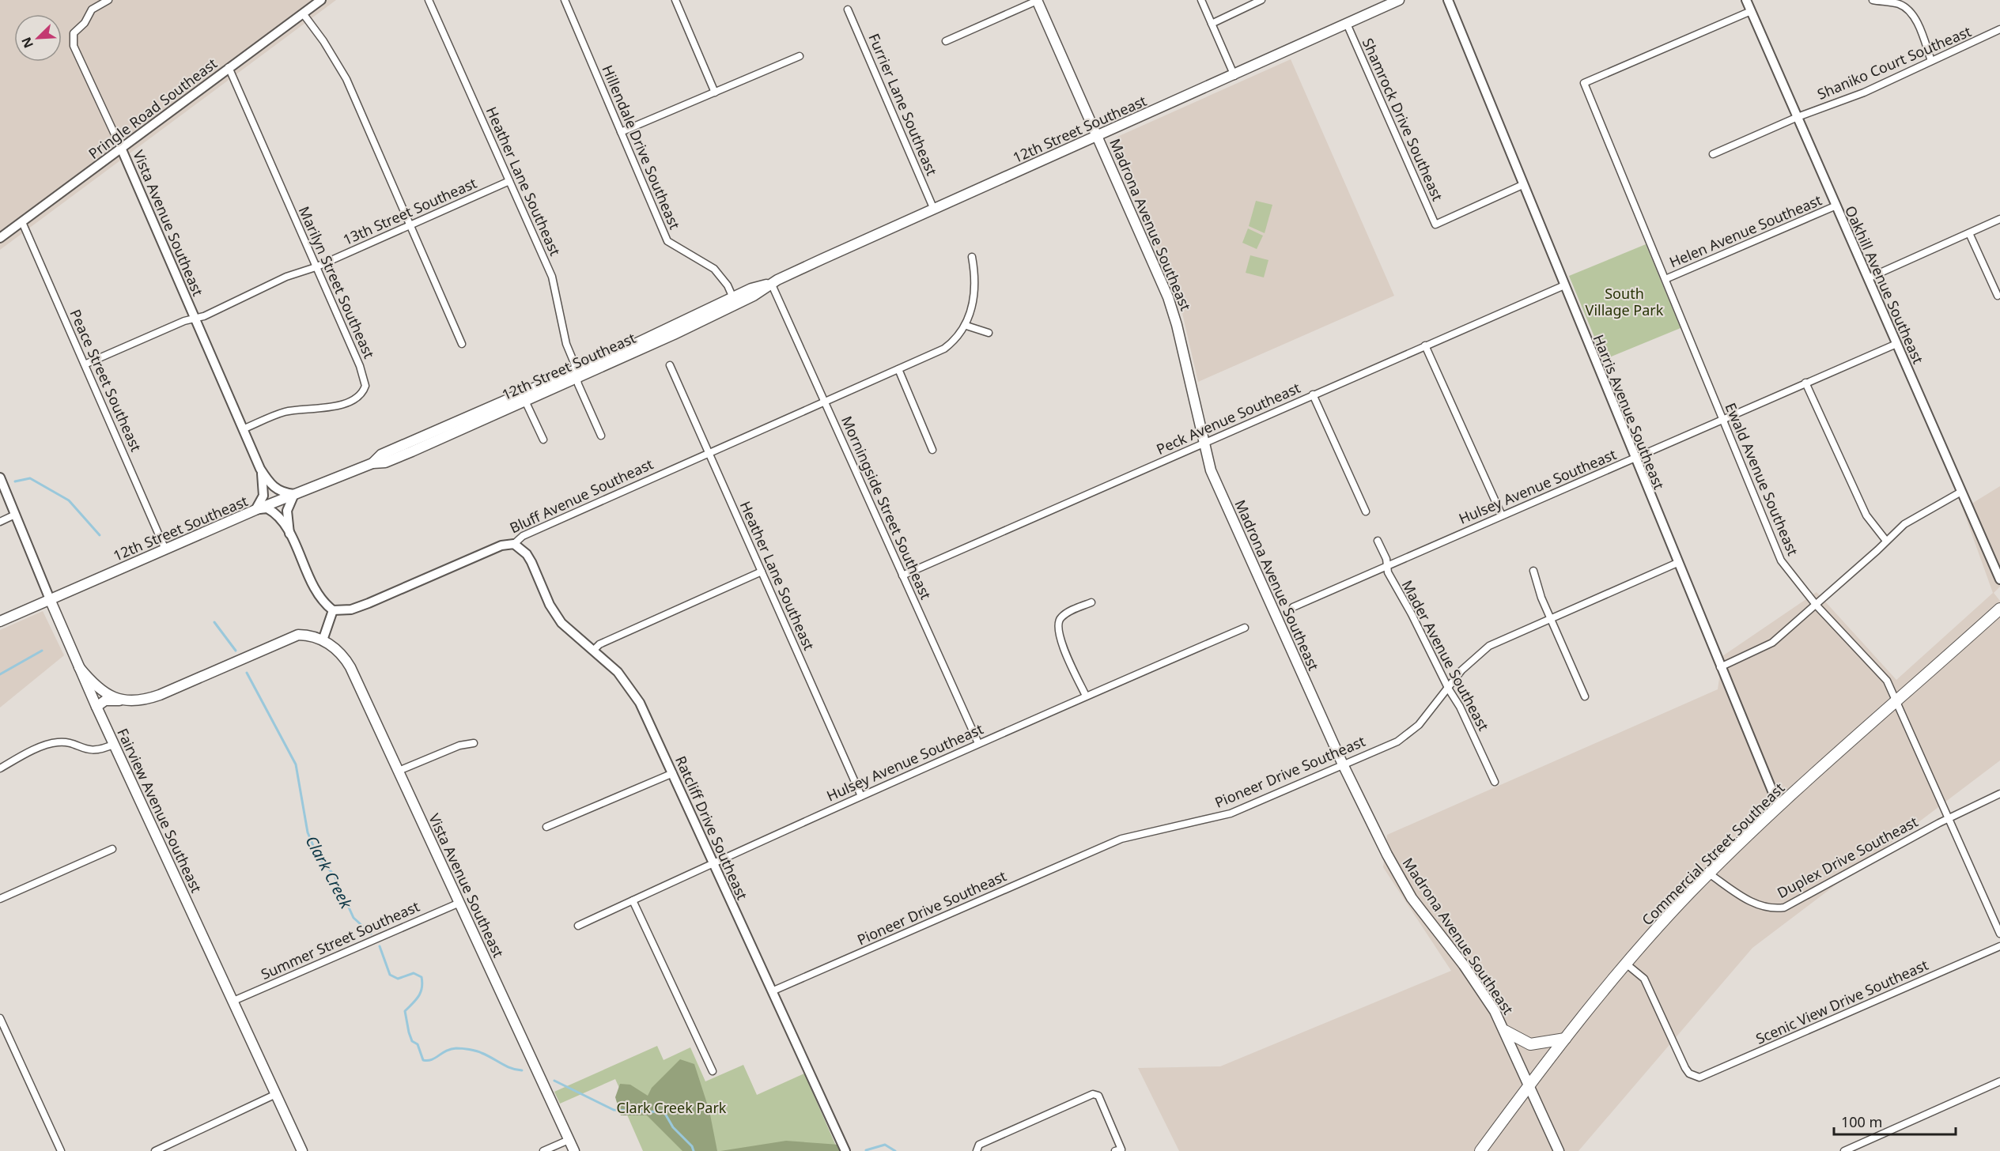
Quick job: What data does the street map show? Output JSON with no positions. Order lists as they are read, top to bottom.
{
  "streets": {
    "main road": [
      "12th Street Southeast",
      "Vista Avenue Southeast",
      "Madrona Avenue Southeast",
      "Fairview Avenue Southeast",
      "Commercial Street Southeast"
    ],
    "street": [
      "Shaniko Court Southeast",
      "Furrier Lane Southeast",
      "Pringle Road Southeast",
      "Shamrock Drive Southeast",
      "Hillendale Drive Southeast",
      "Heather Lane Southeast",
      "13th Street Southeast",
      "Helen Avenue Southeast",
      "Marilyn Street Southeast",
      "Oakhill Avenue Southeast",
      "Peace Street Southeast",
      "Harris Avenue Southeast",
      "Peck Avenue Southeast",
      "Ewald Avenue Southeast",
      "Hulsey Avenue Southeast",
      "Bluff Avenue Southeast",
      "Morningside Street Southeast",
      "Mader Avenue Southeast",
      "Pioneer Drive Southeast",
      "Ratcliff Drive Southeast",
      "Duplex Drive Southeast",
      "Summer Street Southeast",
      "Scenic View Drive Southeast"
    ]
  },
  "crossings": [
    ["Shaniko Court Southeast", "Oakhill Avenue Southeast"],
    ["Furrier Lane Southeast", "12th Street Southeast"],
    ["Pringle Road Southeast", "Vista Avenue Southeast"],
    ["Pringle Road Southeast", "Marilyn Street Southeast"],
    ["Pringle Road Southeast", "Peace Street Southeast"],
    ["Shamrock Drive Southeast", "12th Street Southeast"],
    ["Shamrock Drive Southeast", "Harris Avenue Southeast"],
    ["12th Street Southeast", "Hillendale Drive Southeast"],
    ["12th Street Southeast", "Heather Lane Southeast"],
    ["12th Street Southeast", "Madrona Avenue Southeast"],
    ["12th Street Southeast", "Peace Street Southeast"],
    ["12th Street Southeast", "Morningside Street Southeast"],
    ["12th Street Southeast", "Fairview Avenue Southeast"],
    ["Heather Lane Southeast", "13th Street Southeast"],
    ["Heather Lane Southeast", "Hulsey Avenue Southeast"],
    ["Heather Lane Southeast", "Bluff Avenue Southeast"],
    ["13th Street Southeast", "Vista Avenue Southeast"],
    ["13th Street Southeast", "Marilyn Street Southeast"],
    ["13th Street Southeast", "Peace Street Southeast"],
    ["Vista Avenue Southeast", "Marilyn Street Southeast"],
    ["Vista Avenue Southeast", "Summer Street Southeast"],
    ["Madrona Avenue Southeast", "Peck Avenue Southeast"],
    ["Madrona Avenue Southeast", "Pioneer Drive Southeast"],
    ["Madrona Avenue Southeast", "Commercial Street Southeast"],
    ["Helen Avenue Southeast", "Oakhill Avenue Southeast"],
    ["Helen Avenue Southeast", "Ewald Avenue Southeast"],
    ["Oakhill Avenue Southeast", "Ewald Avenue Southeast"],
    ["Oakhill Avenue Southeast", "Hulsey Avenue Southeast"],
    ["Harris Avenue Southeast", "Peck Avenue Southeast"],
    ["Harris Avenue Southeast", "Hulsey Avenue Southeast"],
    ["Harris Avenue Southeast", "Pioneer Drive Southeast"],
    ["Harris Avenue Southeast", "Commercial Street Southeast"],
    ["Peck Avenue Southeast", "Morningside Street Southeast"],
    ["Ewald Avenue Southeast", "Hulsey Avenue Southeast"],
    ["Ewald Avenue Southeast", "Commercial Street Southeast"],
    ["Ewald Avenue Southeast", "Duplex Drive Southeast"],
    ["Hulsey Avenue Southeast", "Morningside Street Southeast"],
    ["Hulsey Avenue Southeast", "Mader Avenue Southeast"],
    ["Hulsey Avenue Southeast", "Ratcliff Drive Southeast"],
    ["Bluff Avenue Southeast", "Morningside Street Southeast"],
    ["Bluff Avenue Southeast", "Ratcliff Drive Southeast"],
    ["Mader Avenue Southeast", "Pioneer Drive Southeast"],
    ["Pioneer Drive Southeast", "Ratcliff Drive Southeast"],
    ["Fairview Avenue Southeast", "Summer Street Southeast"],
    ["Commercial Street Southeast", "Duplex Drive Southeast"],
    ["Commercial Street Southeast", "Scenic View Drive Southeast"]
  ],
  "water": ["Clark Creek"],
  "parks": ["South Village Park", "Clark Creek Park"],
  "scale_bar": "100 m",
  "north": "bottom left"
}
